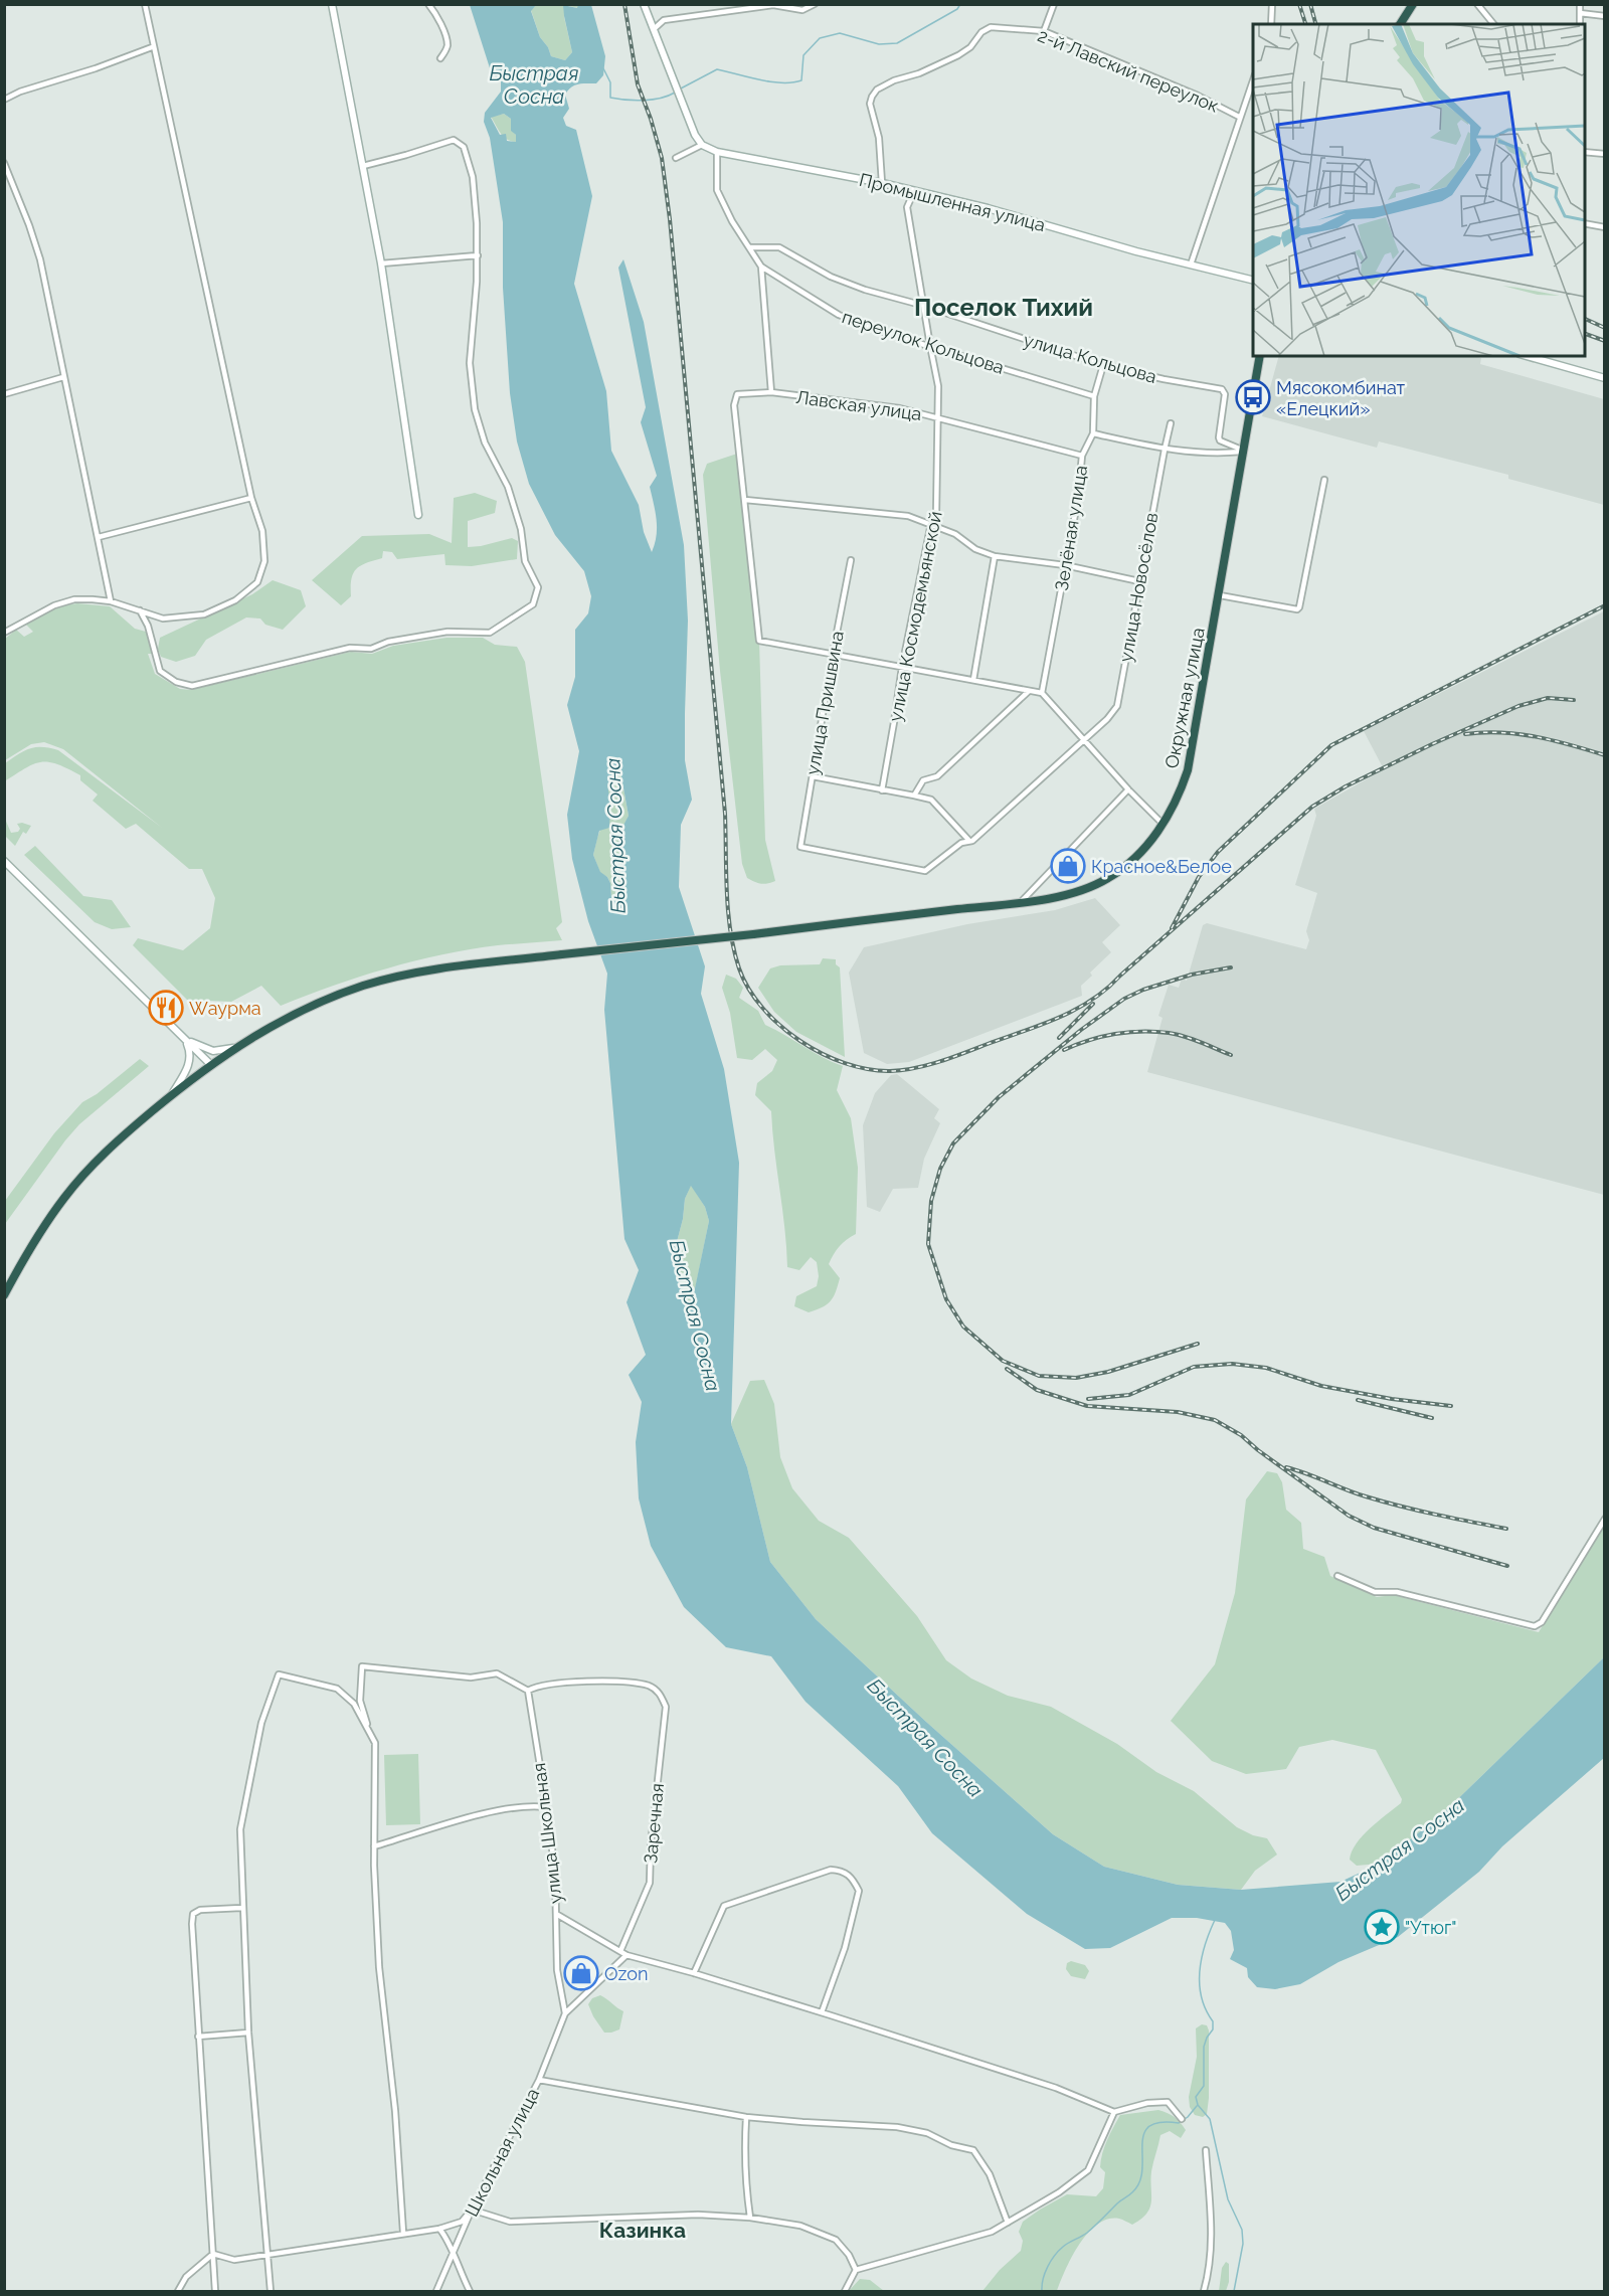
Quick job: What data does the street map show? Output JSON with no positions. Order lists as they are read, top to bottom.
{
  "streets": {
    "highway": ["Окружная улица"],
    "street": [
      "2-й Лавский переулок",
      "Промышленная улица",
      "переулок Кольцова",
      "улица Кольцова",
      "Лавская улица",
      "Зелёная улица",
      "улица Новосёлов",
      "улица Космодемьянской",
      "улица Пришвина",
      "Заречная",
      "улица Школьная",
      "Школьная улица"
    ]
  },
  "crossings": [
    ["2-й Лавский переулок", "Промышленная улица"],
    ["Промышленная улица", "улица Космодемьянской"],
    ["переулок Кольцова", "Зелёная улица"],
    ["переулок Кольцова", "улица Космодемьянской"],
    ["улица Кольцова", "Зелёная улица"],
    ["улица Кольцова", "улица Космодемьянской"],
    ["улица Кольцова", "Окружная улица"],
    ["Лавская улица", "Зелёная улица"],
    ["Лавская улица", "улица Космодемьянской"],
    ["улица Новосёлов", "улица Пришвина"],
    ["Заречная", "улица Школьная"],
    ["улица Школьная", "Школьная улица"]
  ],
  "districts": ["Поселок Тихий", "Казинка"],
  "water": ["Быстрая Сосна"],
  "places": {
    "bus stop": ["Мясокомбинат «Елецкий»"],
    "shop": ["Красное&Белое", "Ozon"],
    "restaurant": ["Wаурма"],
    "place": ["\"Утюг\""]
  }
}
